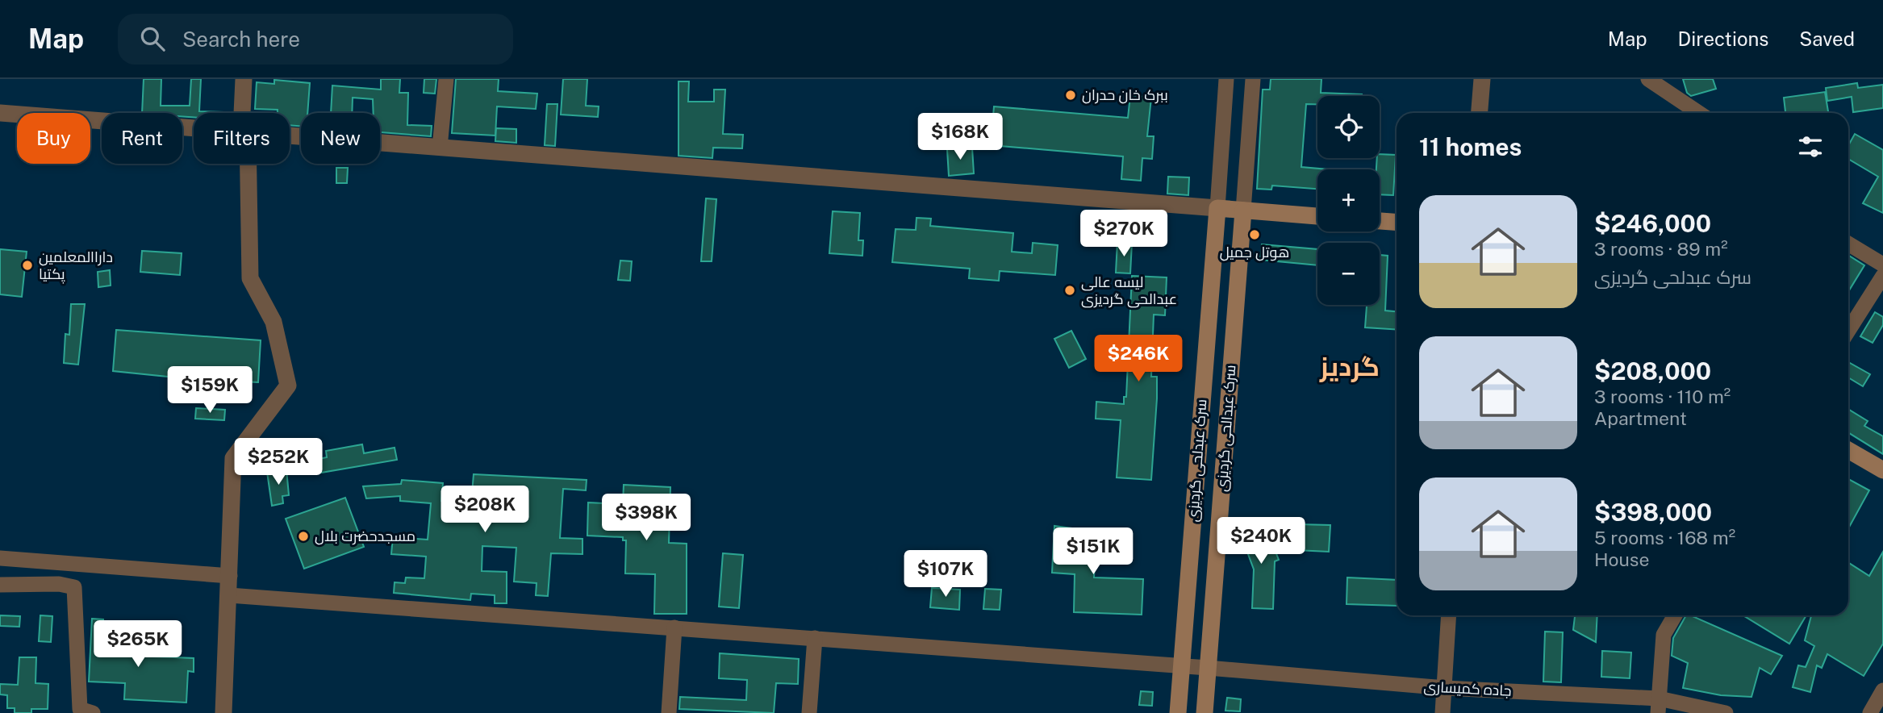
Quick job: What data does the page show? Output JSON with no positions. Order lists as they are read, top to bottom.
{
  "streets": {
    "main road": ["سرک عبدالحی گردیزی", "سرک عبدلحی گردیزی"],
    "street": ["جاده کمیساری"]
  },
  "crossings": [
    ["سرک عبدالحی گردیزی", "جاده کمیساری"],
    ["سرک عبدلحی گردیزی", "جاده کمیساری"]
  ],
  "districts": ["گردیز"],
  "places": [
    "ببرک خان حدران",
    "هوتل جمیل",
    "داراالمعلمین پکتیا",
    "لیسه عالی عبدالحی گردیزی",
    "مسجدحضرت بلال"
  ],
  "page": {
    "header": "Map",
    "search": "Search here",
    "nav": ["Map", "Directions", "Saved"],
    "map_buttons": ["+", "−"],
    "price": [
      "$168K",
      "$270K",
      "$246K",
      "$159K",
      "$252K",
      "$208K",
      "$398K",
      "$240K",
      "$151K",
      "$107K",
      "$265K"
    ],
    "chip": [
      "Buy",
      "Rent",
      "Filters",
      "New"
    ],
    "heading": "11 homes",
    "list": [
      {
        "name": "$246,000",
        "note": "3 rooms · 89 m² · سرک عبدلحی گردیزی"
      },
      {
        "name": "$208,000",
        "note": "3 rooms · 110 m² · Apartment"
      },
      {
        "name": "$398,000",
        "note": "5 rooms · 168 m² · House"
      }
    ]
  }
}
